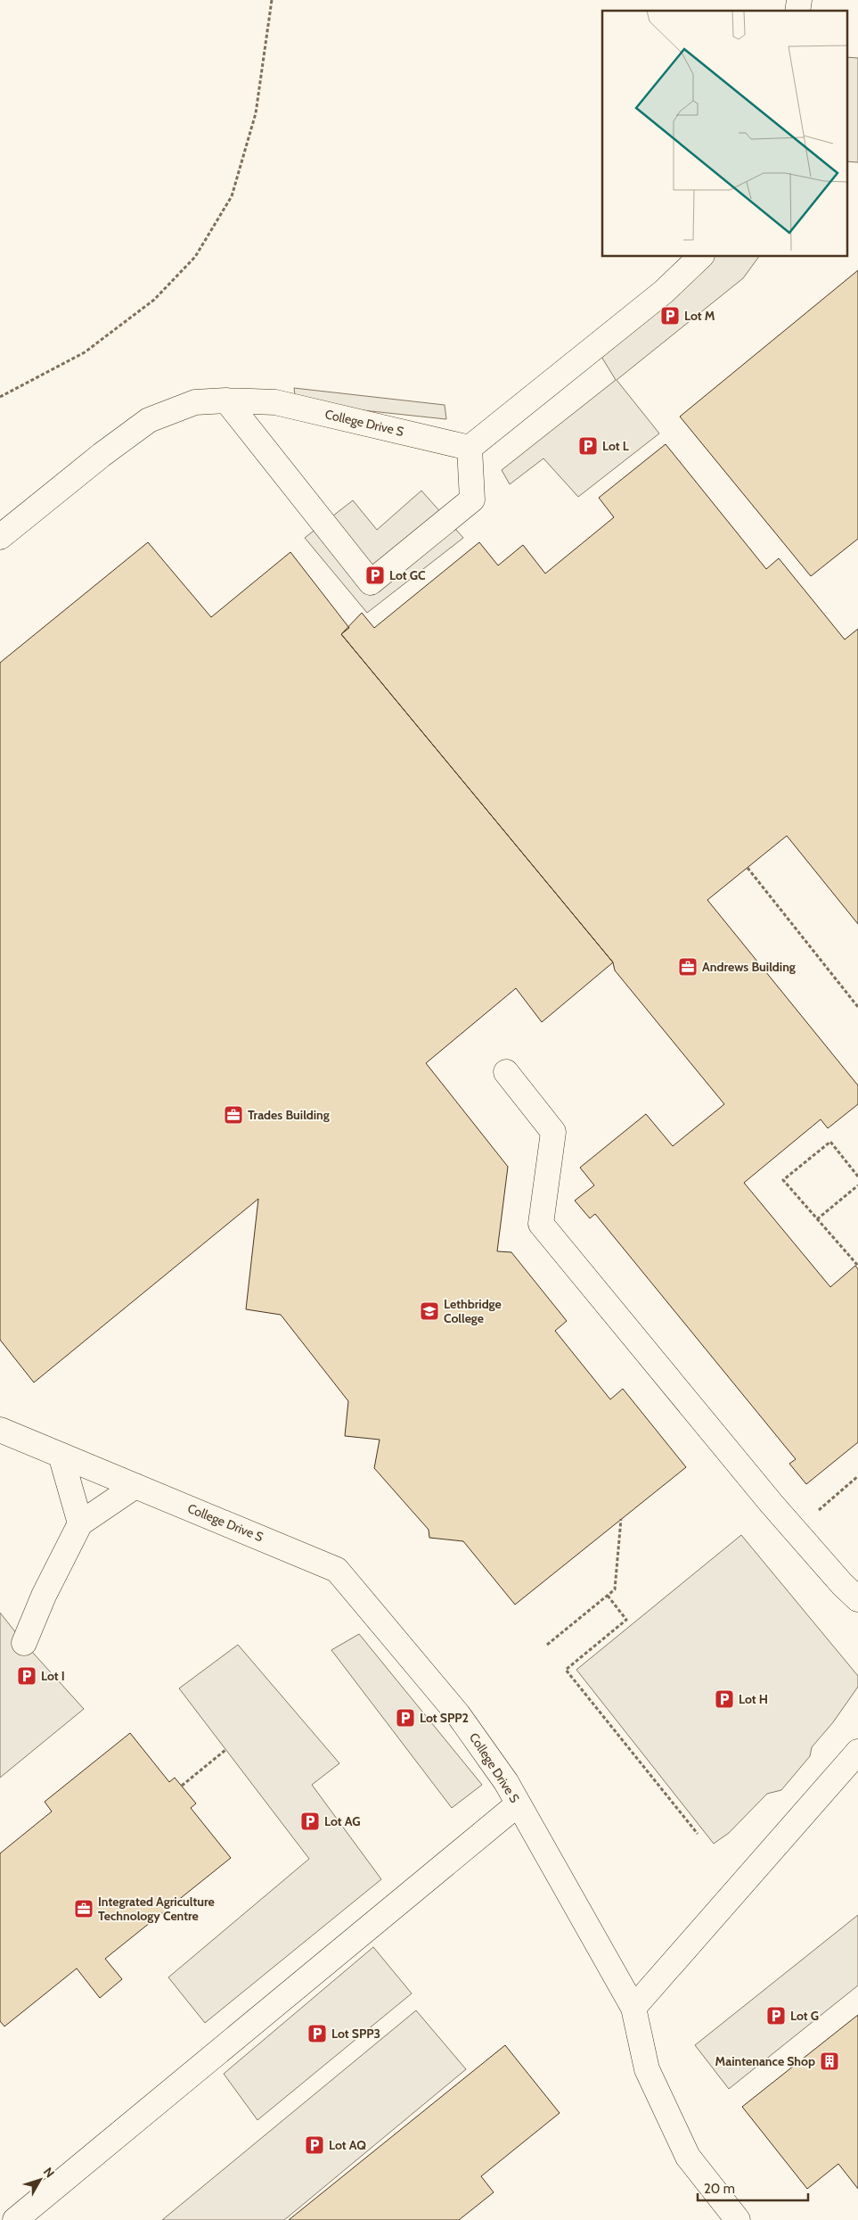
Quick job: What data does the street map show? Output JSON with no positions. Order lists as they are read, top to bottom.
{
  "streets": {
    "street": ["College Drive S"]
  },
  "places": {
    "parking": [
      "Lot M",
      "Lot L",
      "Lot GC",
      "Lot I",
      "Lot H",
      "Lot SPP2",
      "Lot AG",
      "Lot G",
      "Lot SPP3",
      "Lot AQ"
    ],
    "office": ["Andrews Building", "Trades Building", "Integrated Agriculture Technology Centre"],
    "school or university": ["Lethbridge College"],
    "building": ["Maintenance Shop"]
  },
  "scale_bar": "20 m",
  "north": "top right"
}
